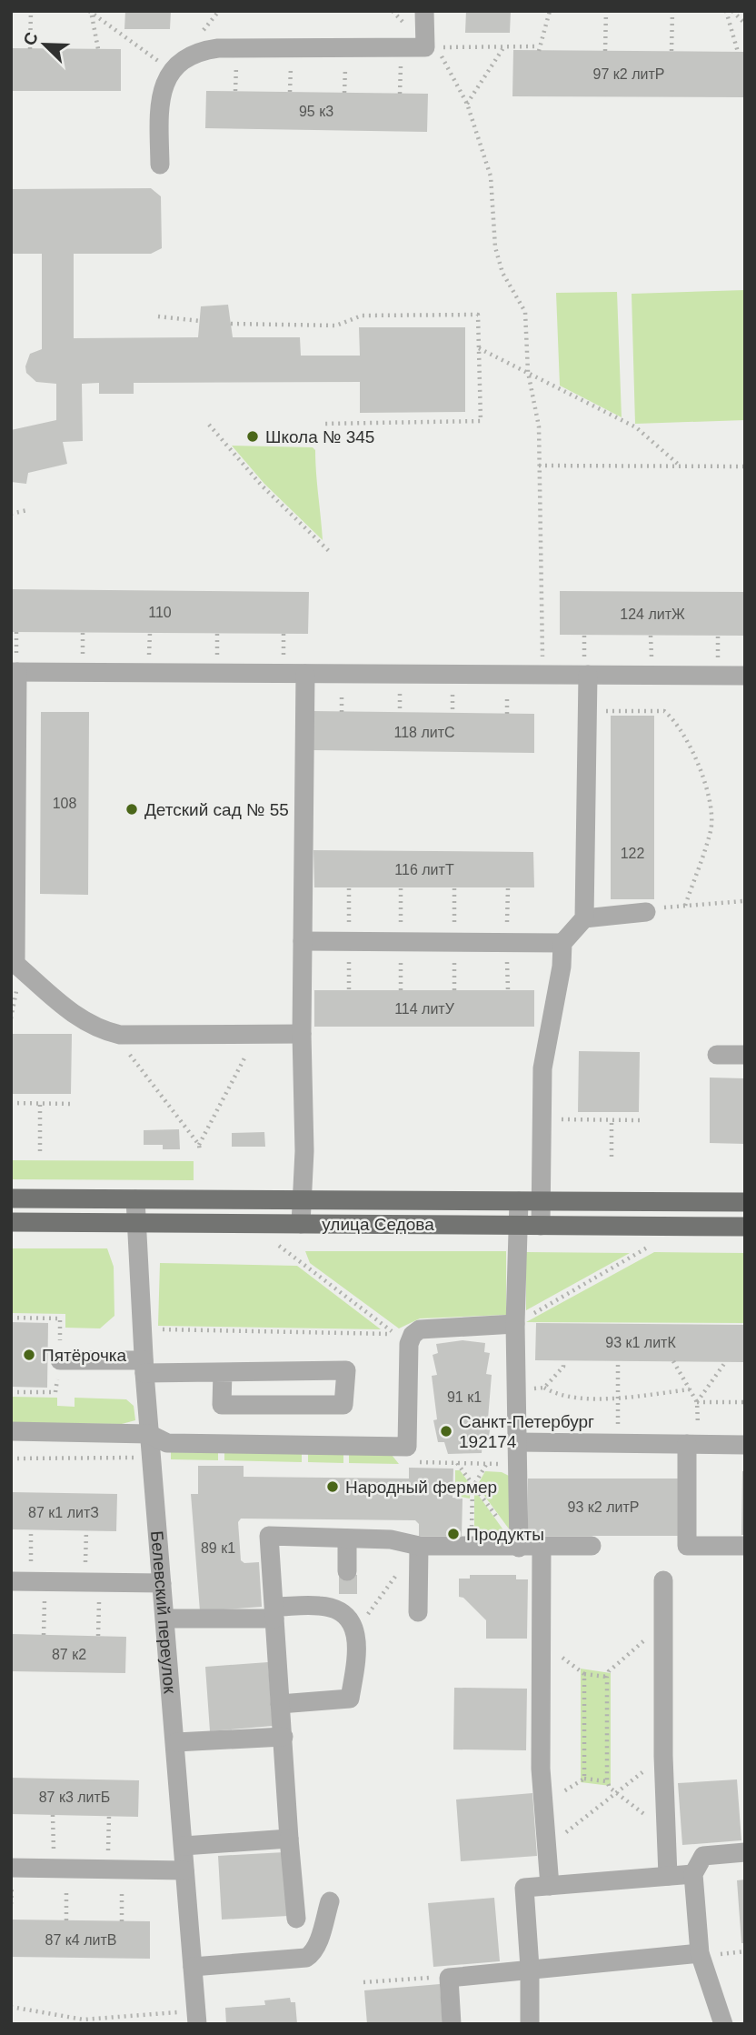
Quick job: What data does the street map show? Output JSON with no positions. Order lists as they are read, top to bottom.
{
  "streets": {
    "main road": ["улица Седова"],
    "street": ["Белевский переулок"]
  },
  "crossings": [
    ["улица Седова", "Белевский переулок"]
  ],
  "places": [
    "Школа № 345",
    "Детский сад № 55",
    "Пятёрочка",
    "Санкт-Петербург 192174",
    "Народный фермер",
    "Продукты"
  ],
  "house_numbers": [
    "97 к2 литР",
    "95 к3",
    "110",
    "124 литЖ",
    "118 литС",
    "108",
    "122",
    "116 литТ",
    "114 литУ",
    "93 к1 литК",
    "91 к1",
    "93 к2 литР",
    "87 к1 литЗ",
    "89 к1",
    "87 к2",
    "87 к3 литБ",
    "87 к4 литВ"
  ],
  "north": "top left"
}
